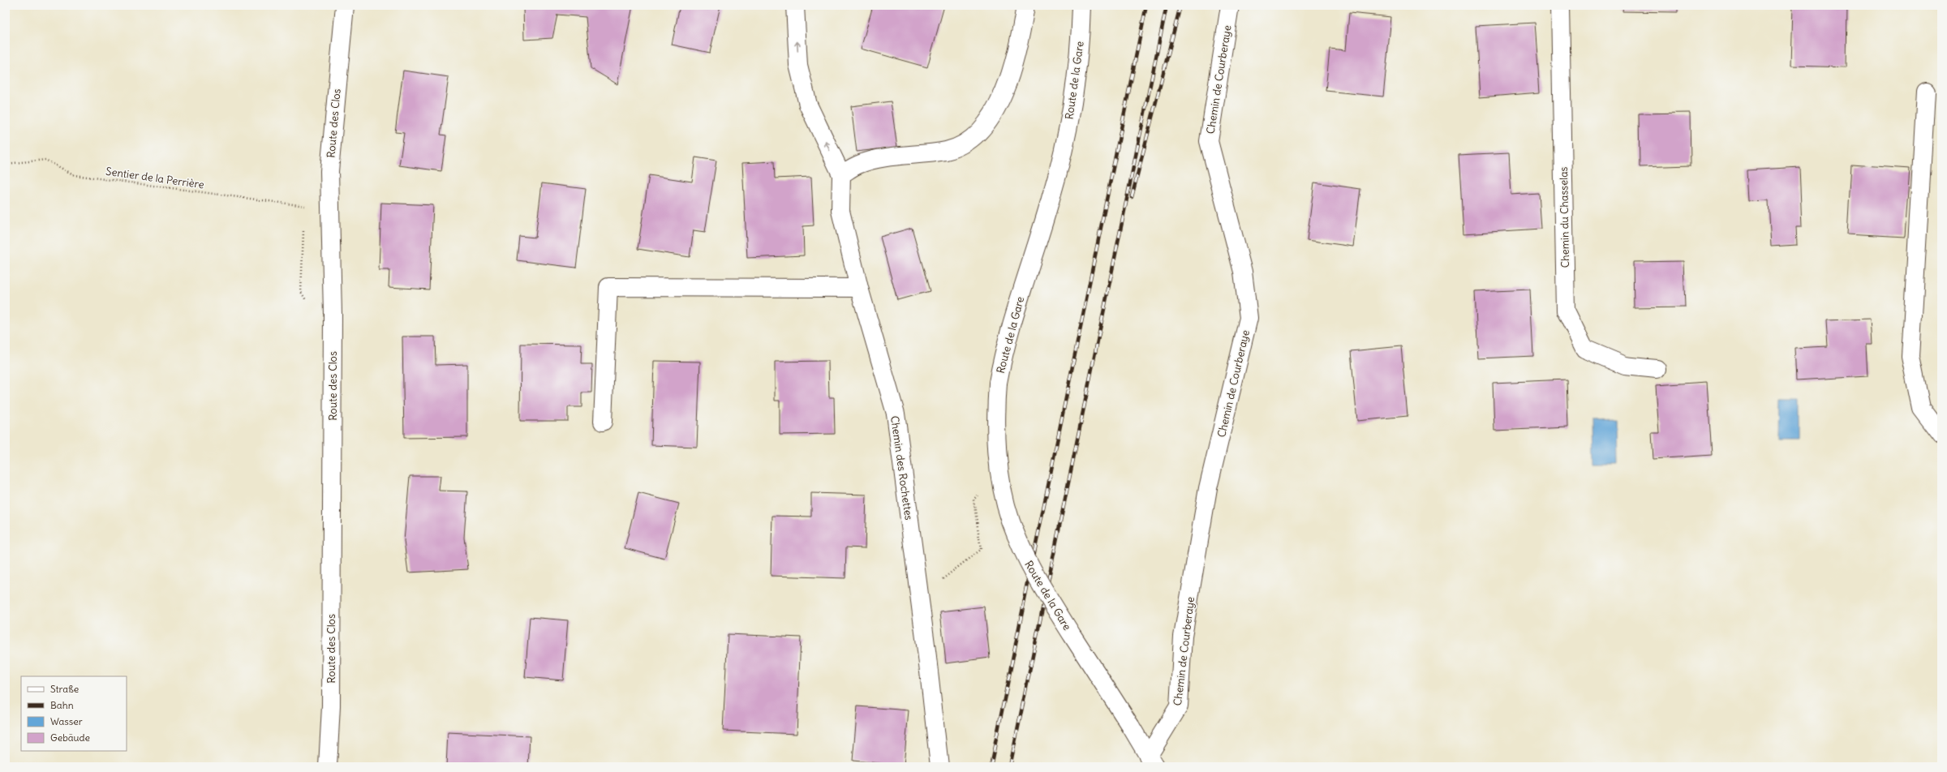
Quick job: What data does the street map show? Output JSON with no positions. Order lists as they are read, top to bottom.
{
  "streets": {
    "street": [
      "Chemin de Courberaye",
      "Route de la Gare",
      "Route des Clos",
      "Chemin du Chasselas",
      "Chemin des Rochettes"
    ],
    "path": ["Sentier de la Perrière"]
  },
  "crossings": [
    ["Chemin de Courberaye", "Route de la Gare"]
  ],
  "legend": [
    "Straße",
    "Bahn",
    "Wasser",
    "Gebäude"
  ]
}
